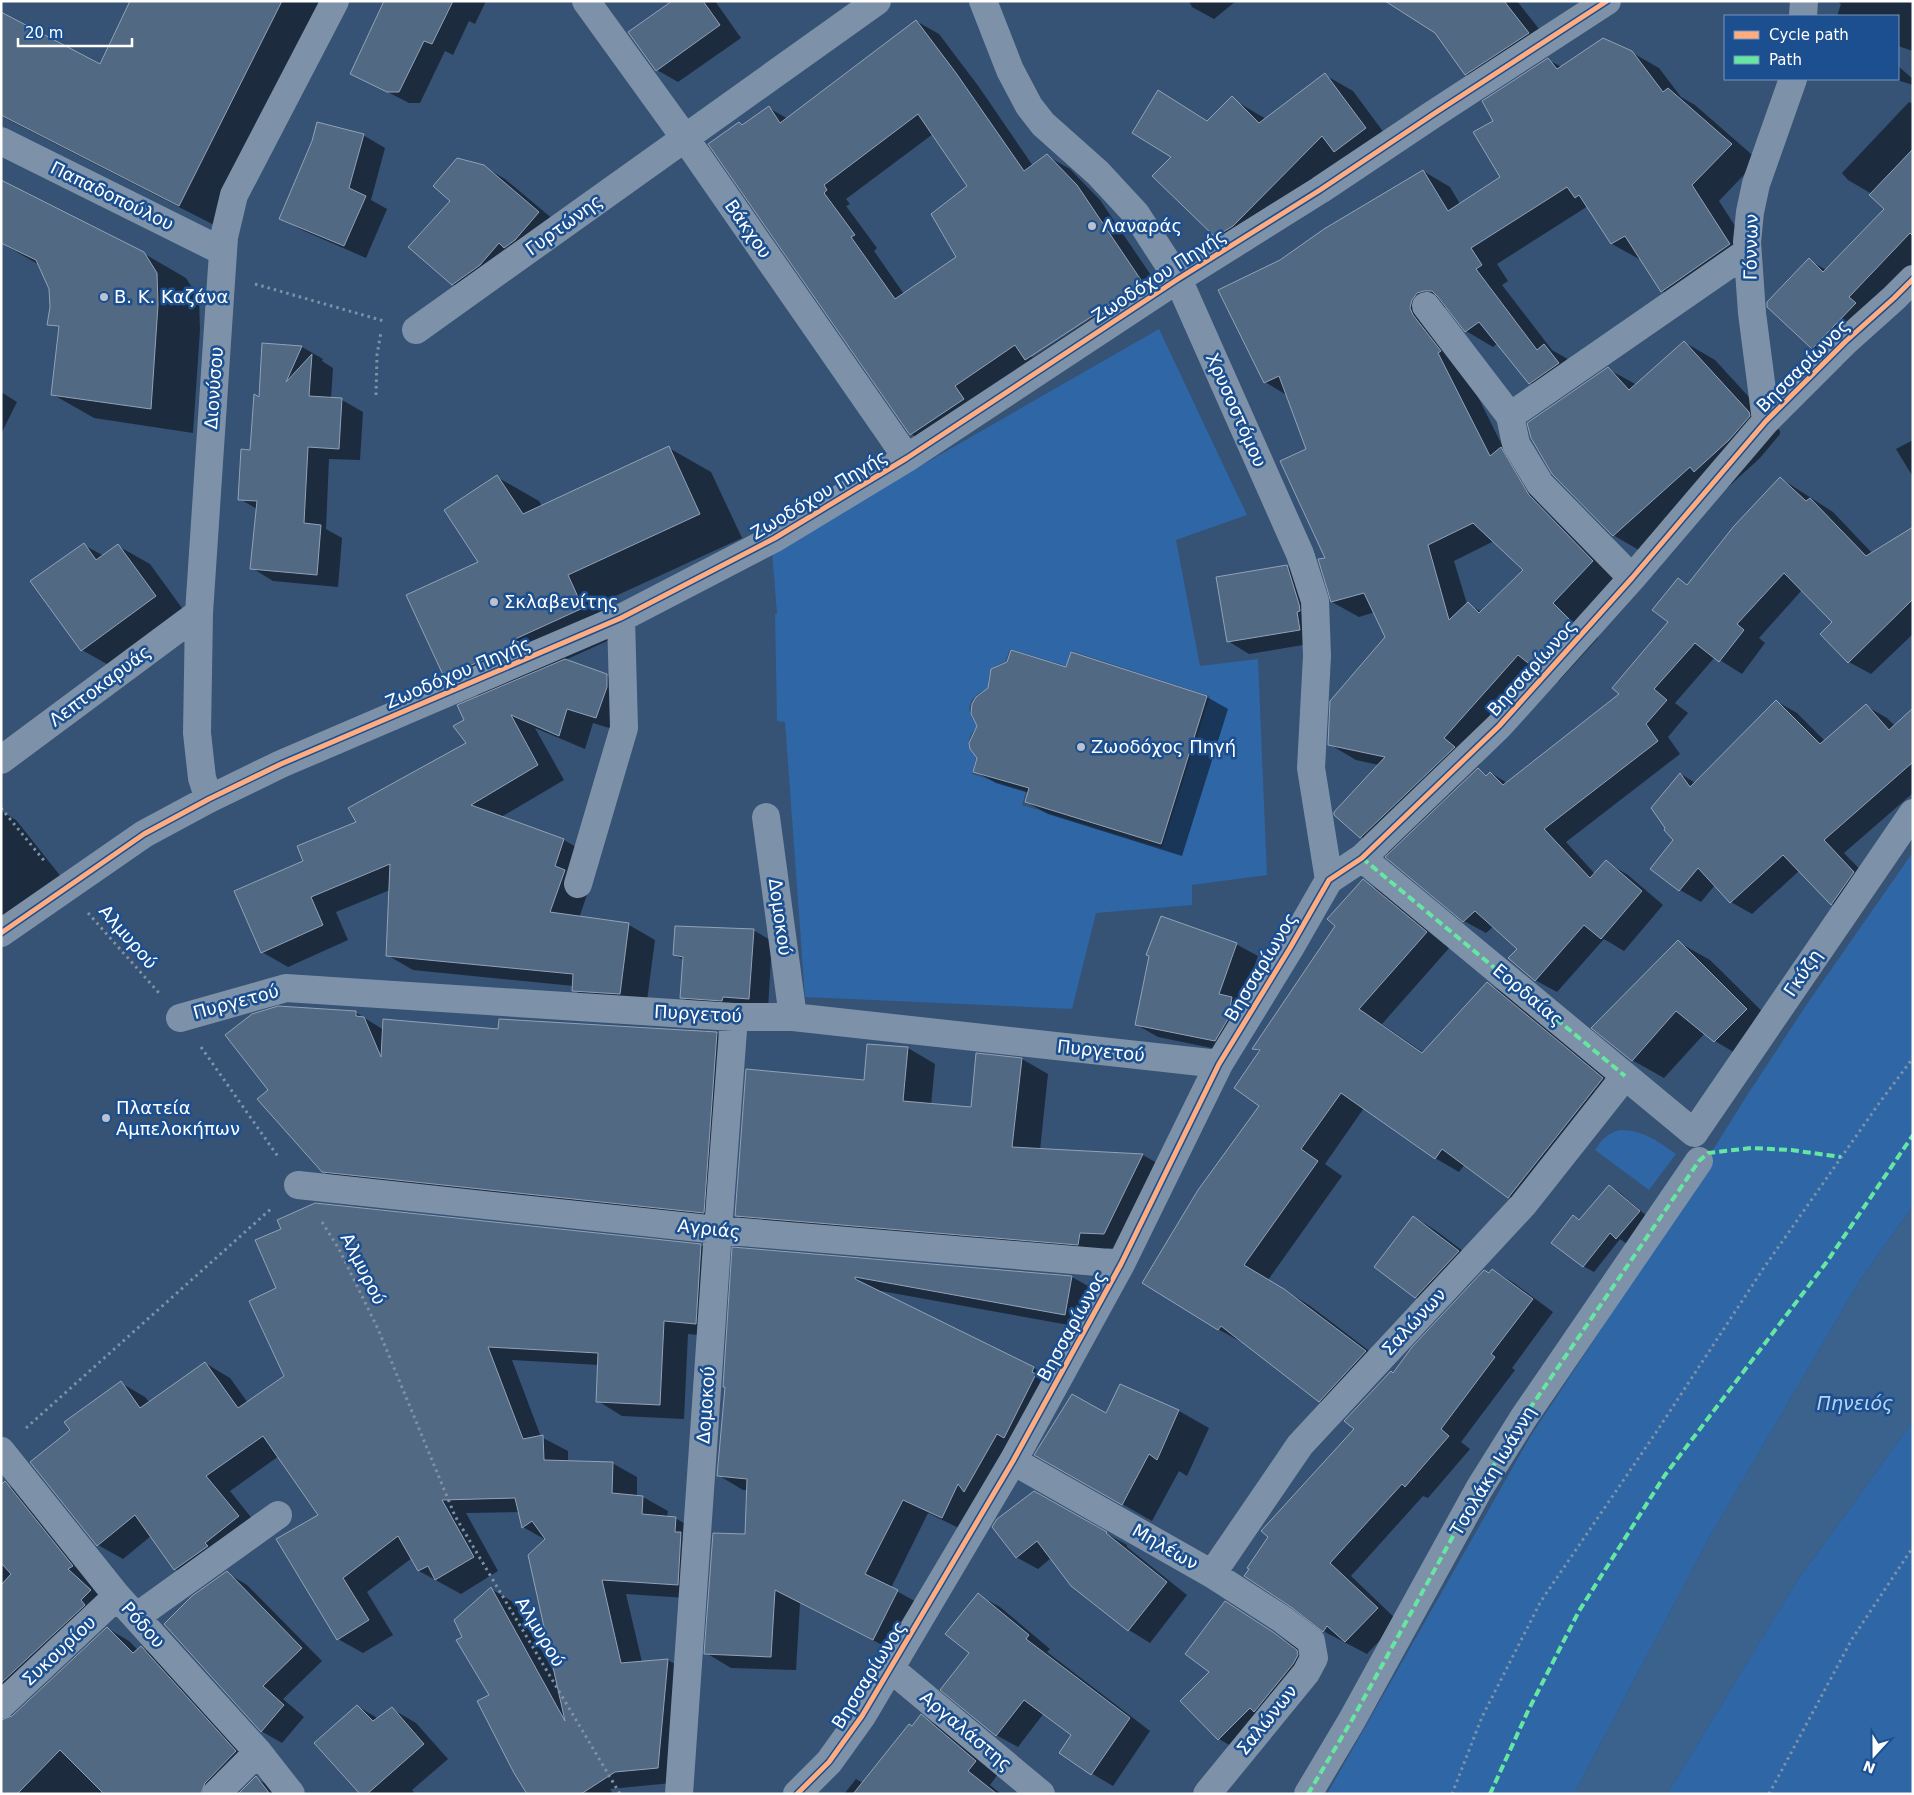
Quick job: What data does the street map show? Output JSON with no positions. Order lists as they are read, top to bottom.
{
  "streets": {
    "street": [
      "Παπαδοπούλου",
      "Γυρτώνης",
      "Βάκχου",
      "Γόννων",
      "Ζωοδόχου Πηγής",
      "Βησσαρίωνος",
      "Διονύσου",
      "Χρυσοστόμου",
      "Λεπτοκαρυάς",
      "Δομοκού",
      "Γκύζη",
      "Εορδαίας",
      "Πυργετού",
      "Αγριάς",
      "Σαλώνων",
      "Τσολάκη Ιωάννη",
      "Μηλέων",
      "Ρόδου",
      "Συκουρίου",
      "Αργαλάστης"
    ],
    "path": ["Αλμυρού"]
  },
  "crossings": [
    ["Παπαδοπούλου", "Διονύσου"],
    ["Γυρτώνης", "Βάκχου"],
    ["Βάκχου", "Ζωοδόχου Πηγής"],
    ["Γόννων", "Βησσαρίωνος"],
    ["Ζωοδόχου Πηγής", "Διονύσου"],
    ["Ζωοδόχου Πηγής", "Χρυσοστόμου"],
    ["Ζωοδόχου Πηγής", "Αλμυρού"],
    ["Βησσαρίωνος", "Χρυσοστόμου"],
    ["Βησσαρίωνος", "Εορδαίας"],
    ["Βησσαρίωνος", "Πυργετού"],
    ["Βησσαρίωνος", "Αγριάς"],
    ["Βησσαρίωνος", "Μηλέων"],
    ["Βησσαρίωνος", "Αργαλάστης"],
    ["Διονύσου", "Λεπτοκαρυάς"],
    ["Δομοκού", "Πυργετού"],
    ["Δομοκού", "Αγριάς"],
    ["Αλμυρού", "Πυργετού"],
    ["Αλμυρού", "Αγριάς"],
    ["Γκύζη", "Εορδαίας"],
    ["Εορδαίας", "Σαλώνων"],
    ["Σαλώνων", "Μηλέων"],
    ["Ρόδου", "Συκουρίου"]
  ],
  "water": ["Πηνειός"],
  "places": [
    "Λαναράς",
    "Β. Κ. Καζάνα",
    "Σκλαβενίτης",
    "Ζωοδόχος Πηγή",
    "Πλατεία Αμπελοκήπων"
  ],
  "legend": ["Cycle path", "Path"],
  "scale_bar": "20 m",
  "north": "bottom"
}
